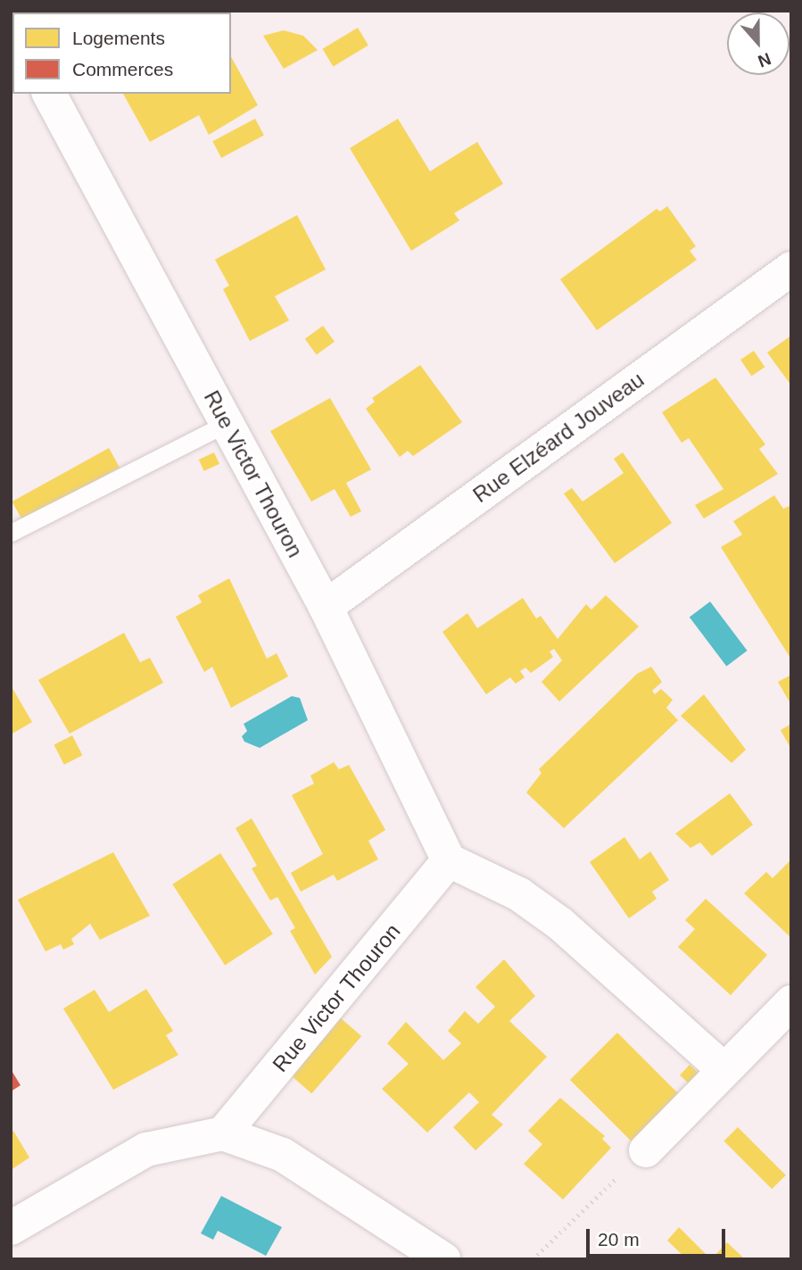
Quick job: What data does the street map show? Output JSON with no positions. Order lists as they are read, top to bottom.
{
  "streets": {
    "street": ["Rue Elzéard Jouveau", "Rue Victor Thouron"]
  },
  "crossings": [
    ["Rue Elzéard Jouveau", "Rue Victor Thouron"]
  ],
  "legend": ["Logements", "Commerces"],
  "scale_bar": "20 m",
  "north": "bottom"
}
